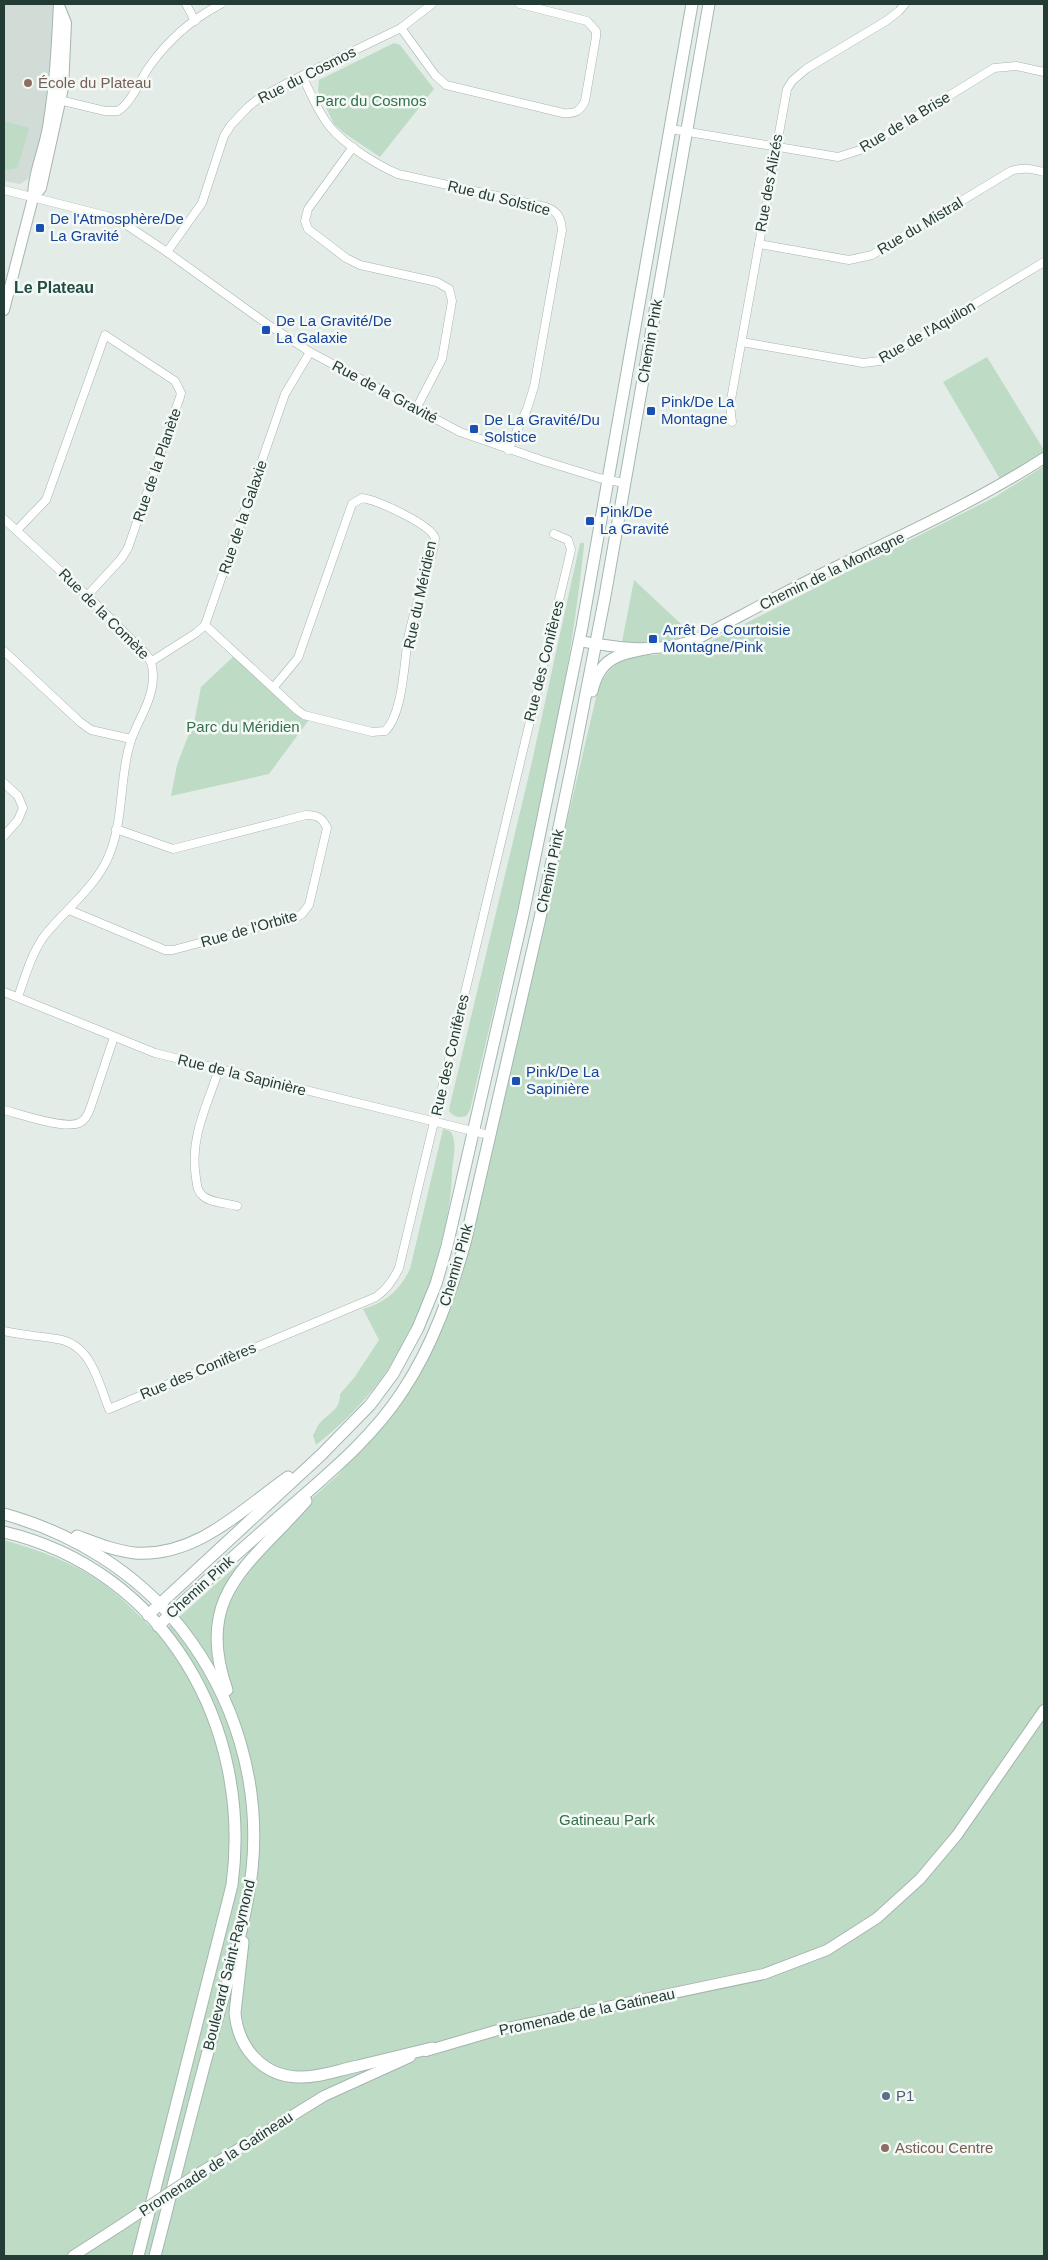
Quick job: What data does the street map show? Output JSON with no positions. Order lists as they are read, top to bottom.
{
  "streets": {
    "main road": ["Chemin Pink", "Boulevard Saint-Raymond"],
    "street": [
      "Rue du Cosmos",
      "Rue de la Brise",
      "Rue des Alizés",
      "Rue du Solstice",
      "Rue du Mistral",
      "Rue de l'Aquilon",
      "Rue de la Gravité",
      "Rue de la Planète",
      "Rue de la Galaxie",
      "Chemin de la Montagne",
      "Rue du Méridien",
      "Rue de la Comète",
      "Rue des Conifères",
      "Rue de l'Orbite",
      "Rue de la Sapinière",
      "Promenade de la Gatineau"
    ]
  },
  "crossings": [
    ["Rue du Cosmos", "Rue du Solstice"],
    ["Rue du Cosmos", "Rue de la Gravité"],
    ["Rue de la Brise", "Rue des Alizés"],
    ["Rue de la Brise", "Chemin Pink"],
    ["Rue des Alizés", "Rue du Mistral"],
    ["Rue des Alizés", "Rue de l'Aquilon"],
    ["Rue du Solstice", "Rue de la Gravité"],
    ["Chemin Pink", "Rue de la Gravité"],
    ["Chemin Pink", "Chemin de la Montagne"],
    ["Chemin Pink", "Rue de la Sapinière"],
    ["Chemin Pink", "Boulevard Saint-Raymond"],
    ["Rue de la Gravité", "Rue de la Galaxie"],
    ["Rue de la Planète", "Rue de la Comète"],
    ["Rue de la Galaxie", "Rue du Méridien"],
    ["Rue de la Comète", "Rue de l'Orbite"],
    ["Rue de la Comète", "Rue de la Sapinière"],
    ["Rue des Conifères", "Rue de la Sapinière"]
  ],
  "districts": ["Le Plateau"],
  "parks": ["Parc du Cosmos", "Parc du Méridien", "Gatineau Park"],
  "places": {
    "other": ["École du Plateau", "P1", "Asticou Centre"],
    "transit": [
      "De l'Atmosphère/De La Gravité",
      "De La Gravité/De La Galaxie",
      "Pink/De La Montagne",
      "De La Gravité/Du Solstice",
      "Pink/De La Gravité",
      "Arrêt De Courtoisie Montagne/Pink",
      "Pink/De La Sapinière"
    ]
  }
}
